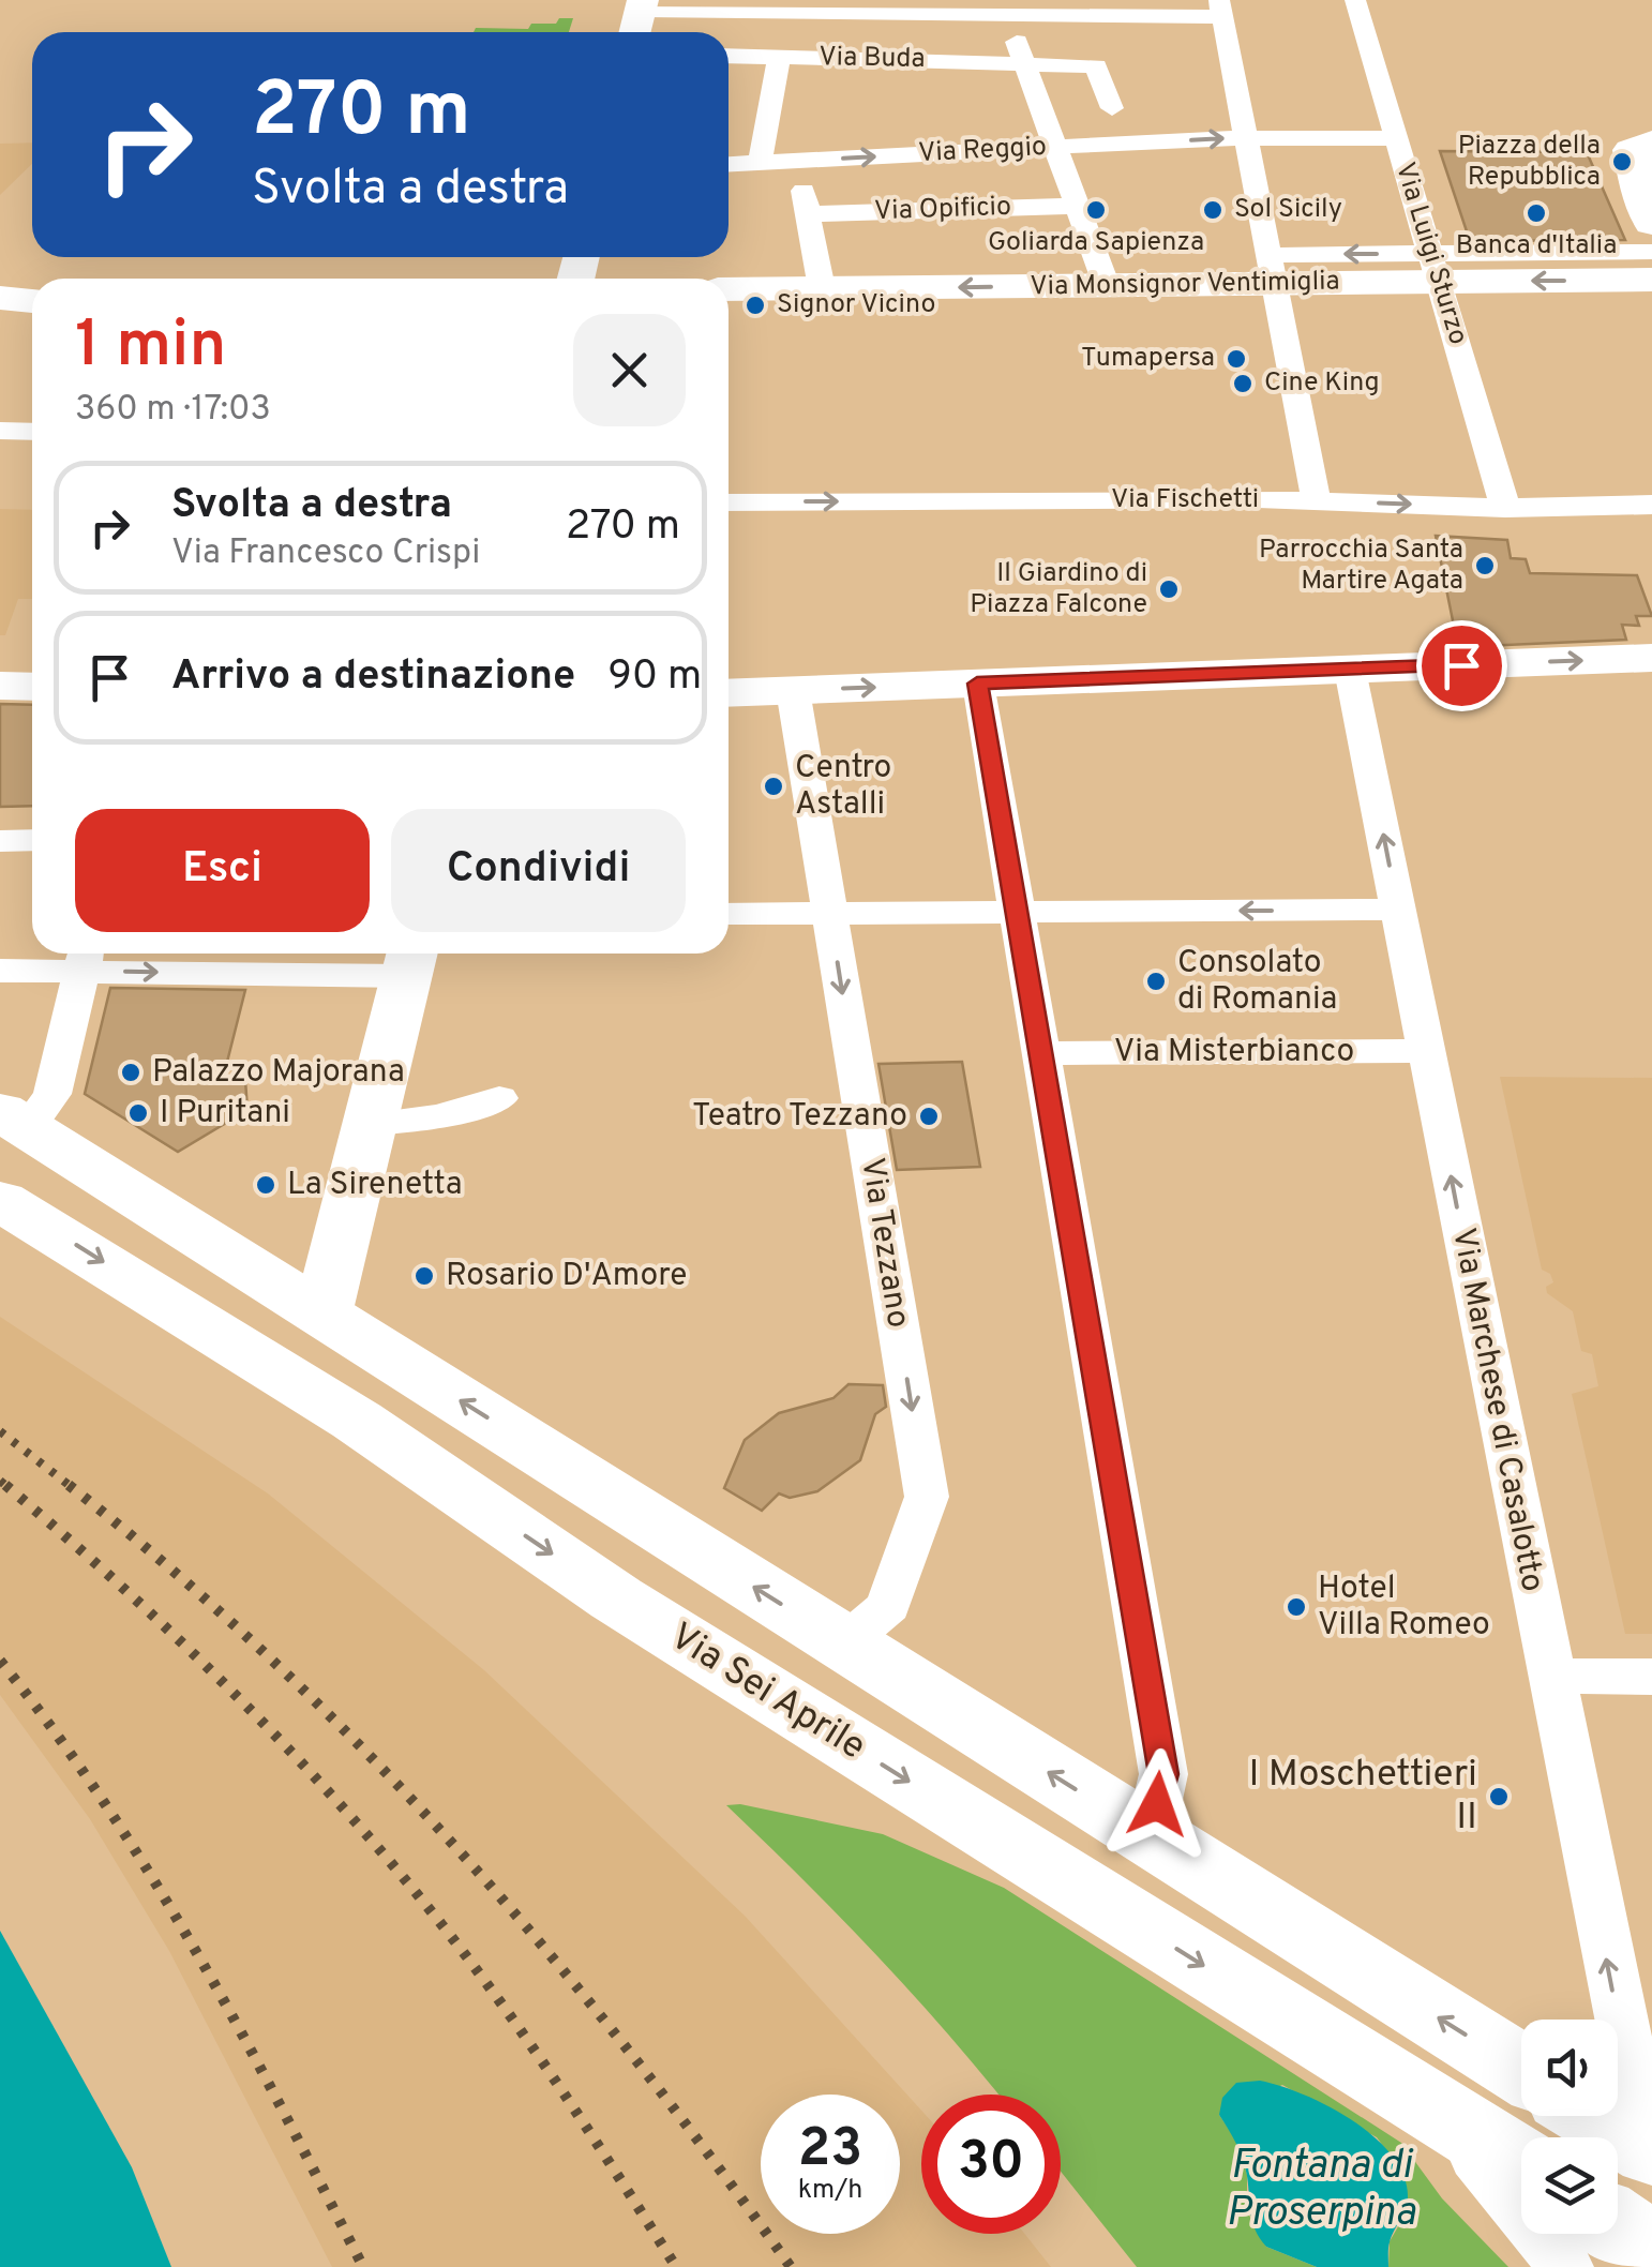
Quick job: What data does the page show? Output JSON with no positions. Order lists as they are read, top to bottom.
{
  "streets": {
    "main road": ["Via Monsignor Ventimiglia", "Via Sei Aprile"],
    "street": [
      "Via Buda",
      "Via Reggio",
      "Via Opificio",
      "Via Luigi Sturzo",
      "Via Fischetti",
      "Via Misterbianco",
      "Via Tezzano",
      "Via Marchese di Casalotto"
    ]
  },
  "crossings": [
    ["Via Reggio", "Via Luigi Sturzo"],
    ["Via Luigi Sturzo", "Via Monsignor Ventimiglia"],
    ["Via Luigi Sturzo", "Via Fischetti"],
    ["Via Misterbianco", "Via Marchese di Casalotto"]
  ],
  "one_way": ["Via Fischetti", "Via Marchese di Casalotto"],
  "water": ["Fontana di Proserpina"],
  "places": [
    "Piazza della Repubblica",
    "Goliarda Sapienza",
    "Sol Sicily",
    "Banca d'Italia",
    "Signor Vicino",
    "Tumapersa",
    "Cine King",
    "Parrocchia Santa Martire Agata",
    "Il Giardino di Piazza Falcone",
    "Centro Astalli",
    "Consolato di Romania",
    "Palazzo Majorana",
    "I Puritani",
    "Teatro Tezzano",
    "La Sirenetta",
    "Rosario D'Amore",
    "Hotel Villa Romeo",
    "I Moschettieri II"
  ],
  "page": {
    "turn": ["270 m", "Svolta a destra"],
    "heading": ["1 min", "360 m · 17:03"],
    "list": [
      {
        "name": "Svolta a destra",
        "note": "Via Francesco Crispi",
        "value": "270 m"
      },
      {
        "name": "Arrivo a destinazione",
        "value": "90 m"
      }
    ],
    "buttons": ["Esci", "Condividi"],
    "speed": "23 km/h",
    "limit": "30"
  }
}
